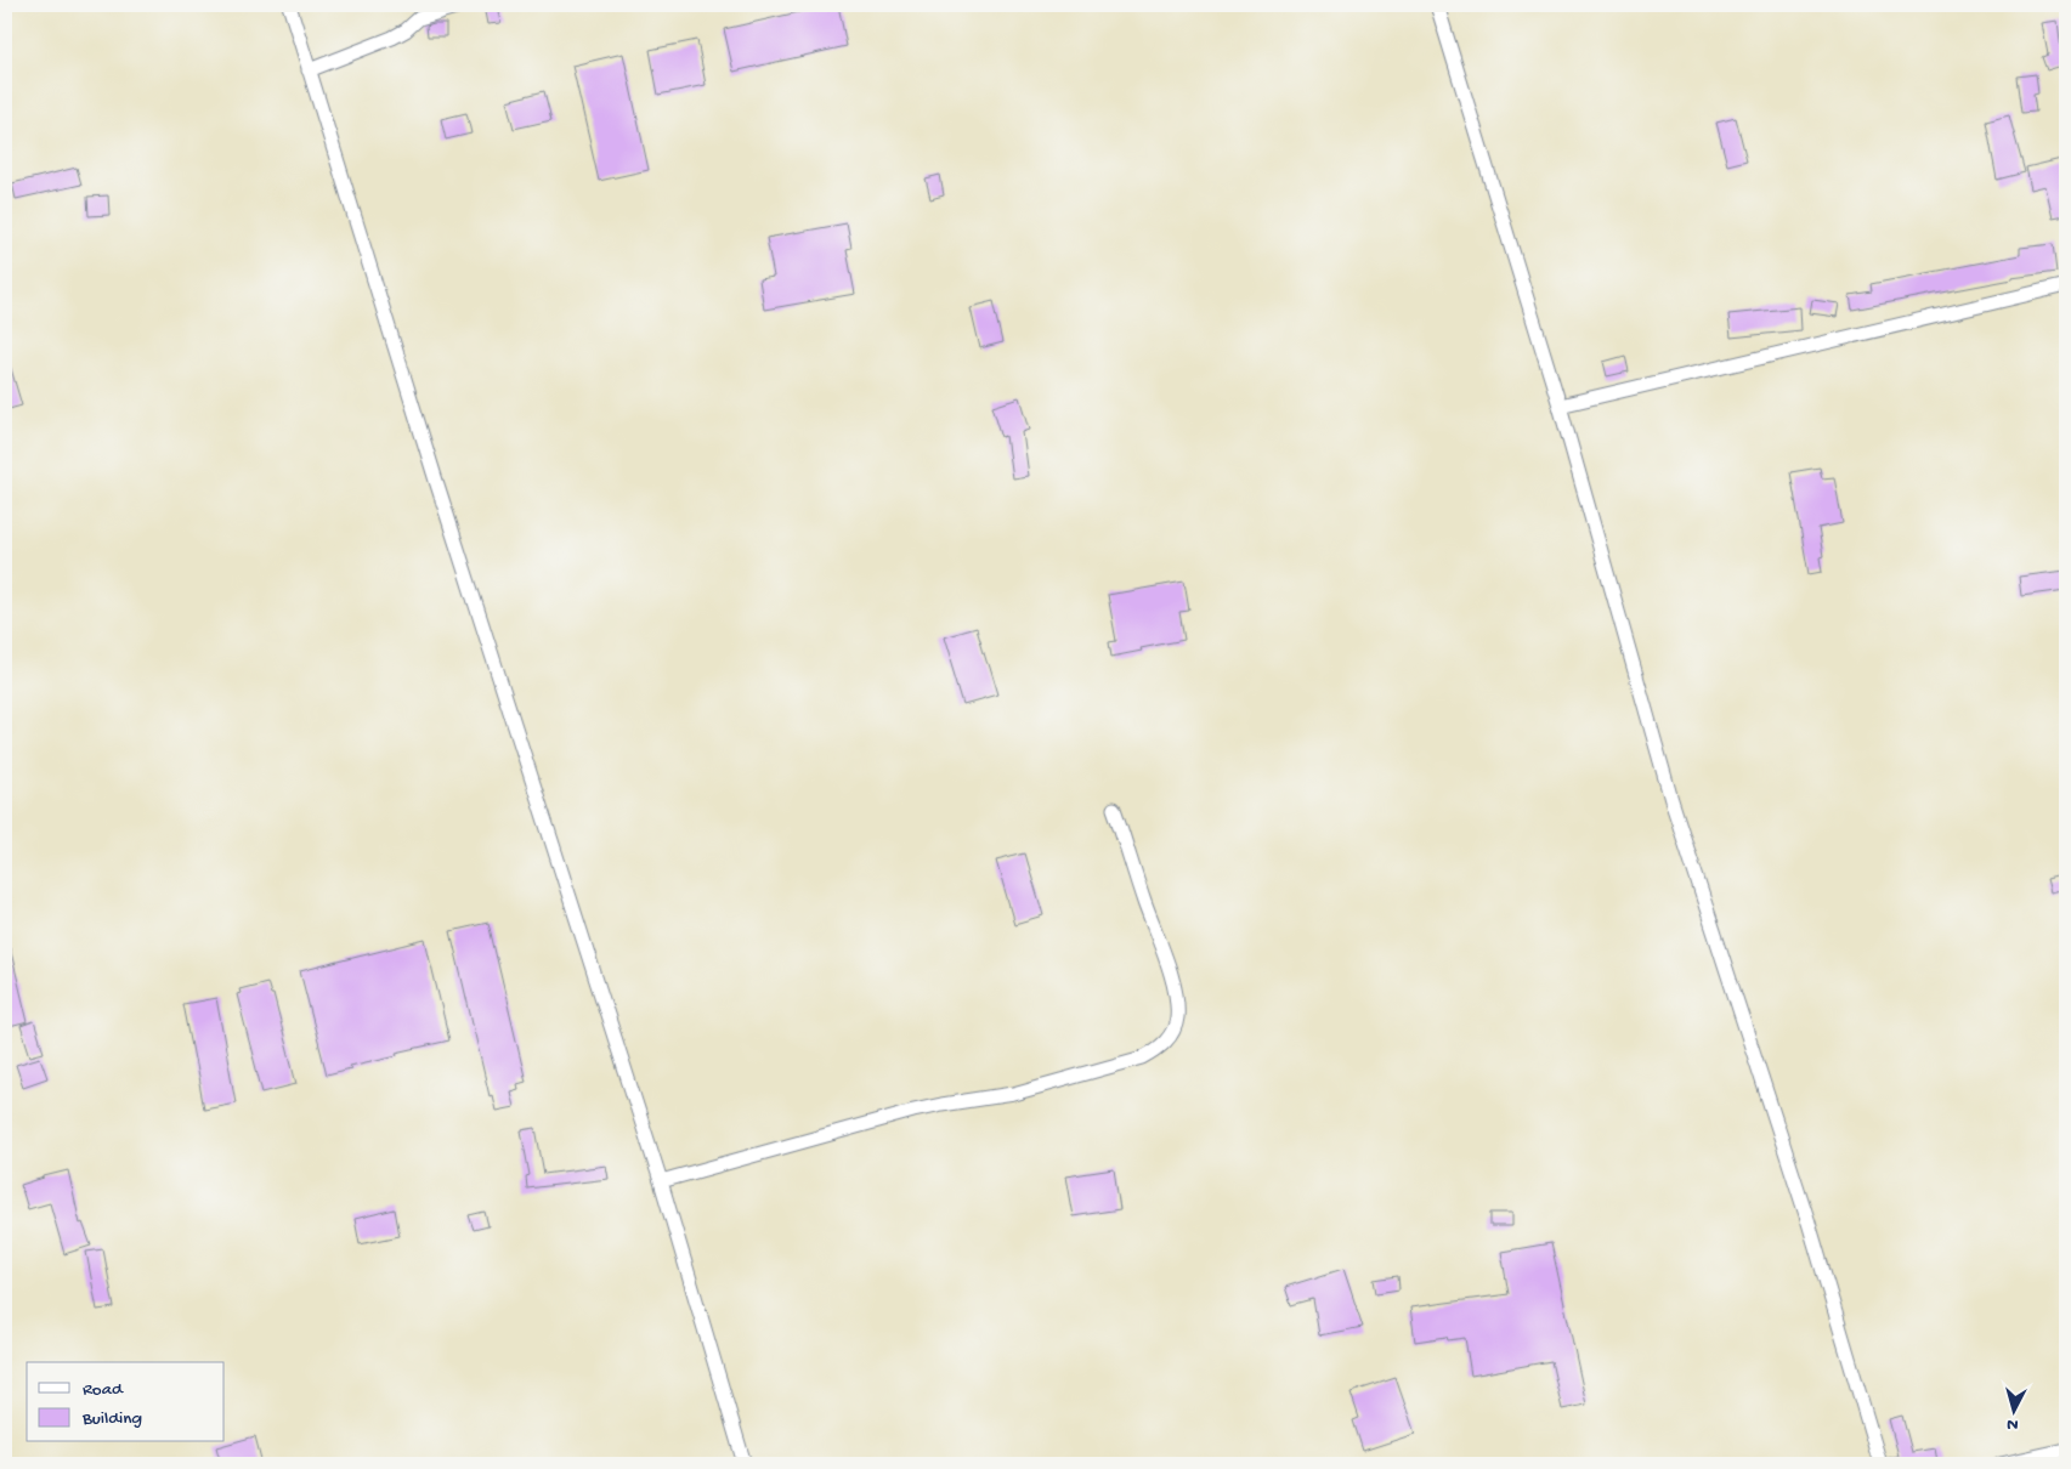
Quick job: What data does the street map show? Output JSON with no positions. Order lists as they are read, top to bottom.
{
  "legend": ["Road", "Building"],
  "north": "bottom"
}
